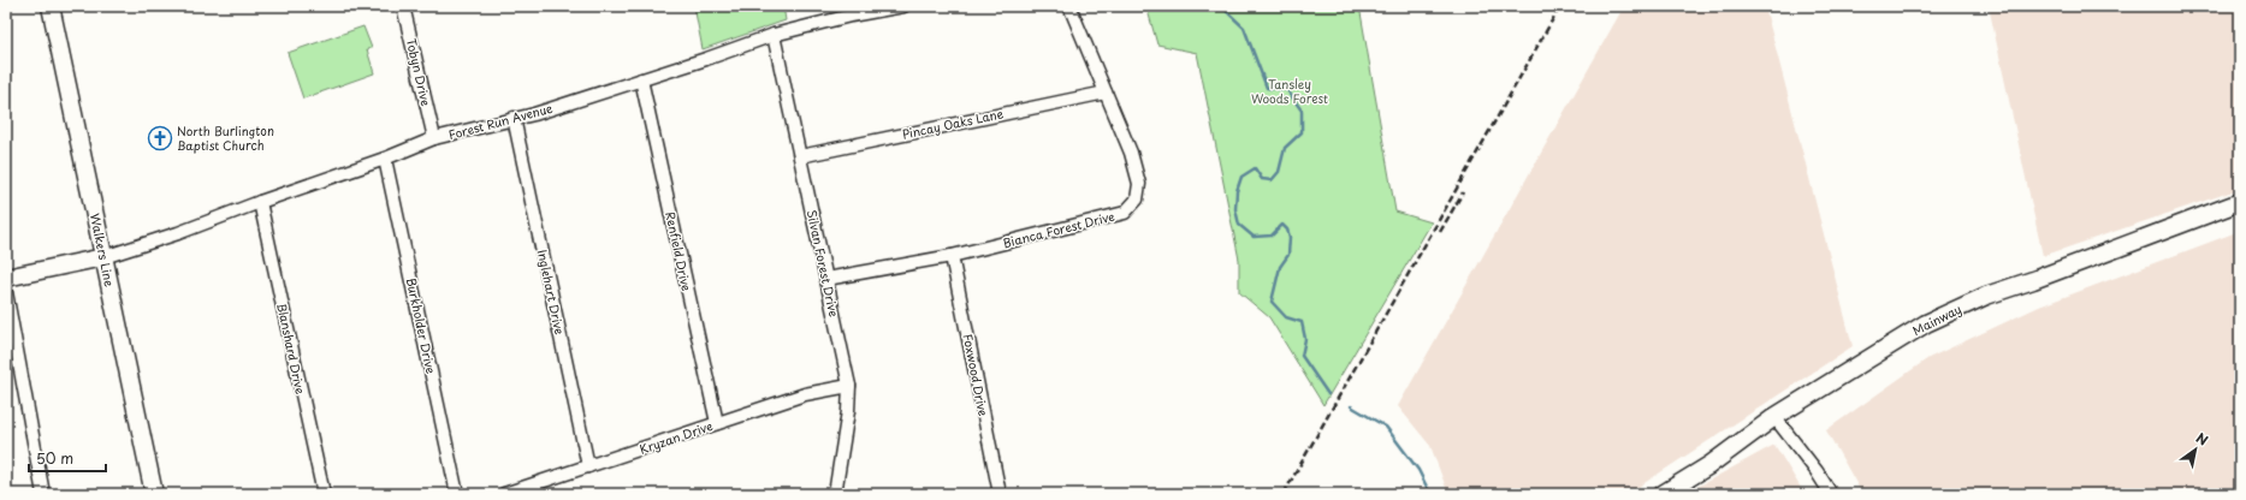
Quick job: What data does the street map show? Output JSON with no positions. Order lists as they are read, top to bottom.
{
  "streets": {
    "street": [
      "Tobyn Drive",
      "Forest Run Avenue",
      "Pincay Oaks Lane",
      "Bianca Forest Drive",
      "Walkers Line",
      "Renfield Drive",
      "Silvan Forest Drive",
      "Inglehart Drive",
      "Mainway",
      "Burkholder Drive",
      "Blanshard Drive",
      "Foxwood Drive",
      "Kryzan Drive"
    ]
  },
  "crossings": [
    ["Tobyn Drive", "Forest Run Avenue"],
    ["Forest Run Avenue", "Walkers Line"],
    ["Forest Run Avenue", "Renfield Drive"],
    ["Forest Run Avenue", "Silvan Forest Drive"],
    ["Forest Run Avenue", "Inglehart Drive"],
    ["Forest Run Avenue", "Burkholder Drive"],
    ["Forest Run Avenue", "Blanshard Drive"],
    ["Pincay Oaks Lane", "Bianca Forest Drive"],
    ["Pincay Oaks Lane", "Silvan Forest Drive"],
    ["Bianca Forest Drive", "Silvan Forest Drive"],
    ["Bianca Forest Drive", "Foxwood Drive"],
    ["Renfield Drive", "Kryzan Drive"],
    ["Silvan Forest Drive", "Kryzan Drive"],
    ["Inglehart Drive", "Kryzan Drive"]
  ],
  "parks": ["Tansley Woods Forest"],
  "places": {
    "church": ["North Burlington Baptist Church"]
  },
  "scale_bar": "50 m",
  "north": "top right"
}
